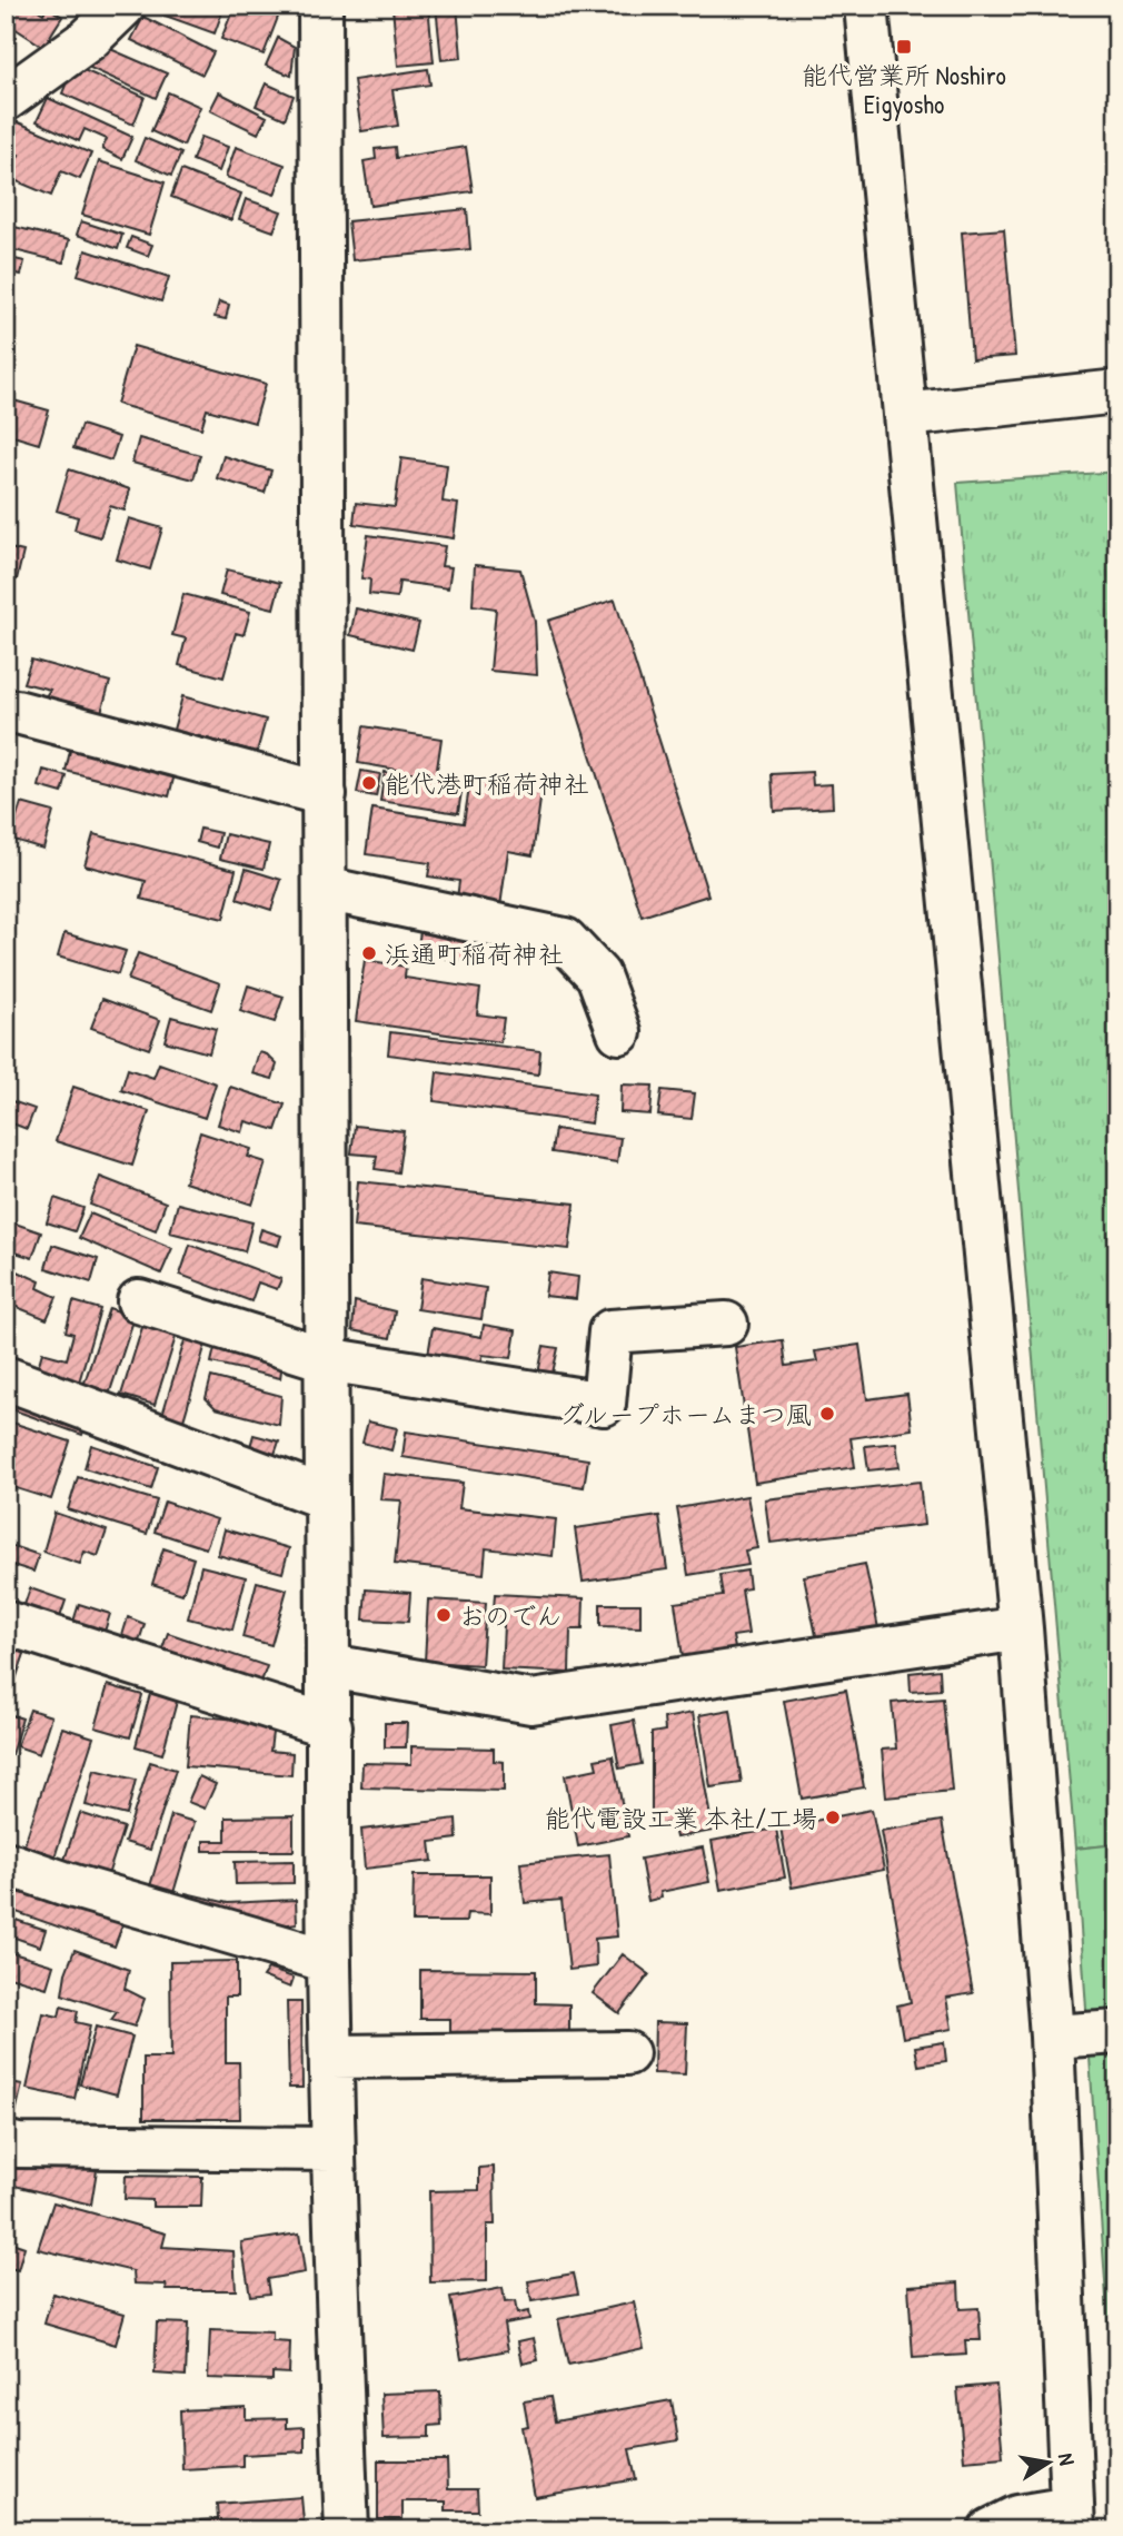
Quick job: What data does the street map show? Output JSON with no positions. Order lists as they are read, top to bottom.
{
  "places": {
    "transit": ["能代営業所 Noshiro Eigyosho"],
    "other": [
      "能代港町稲荷神社",
      "浜通町稲荷神社",
      "グループホームまつ風",
      "おのでん",
      "能代電設工業 本社/工場"
    ]
  },
  "north": "right"
}
